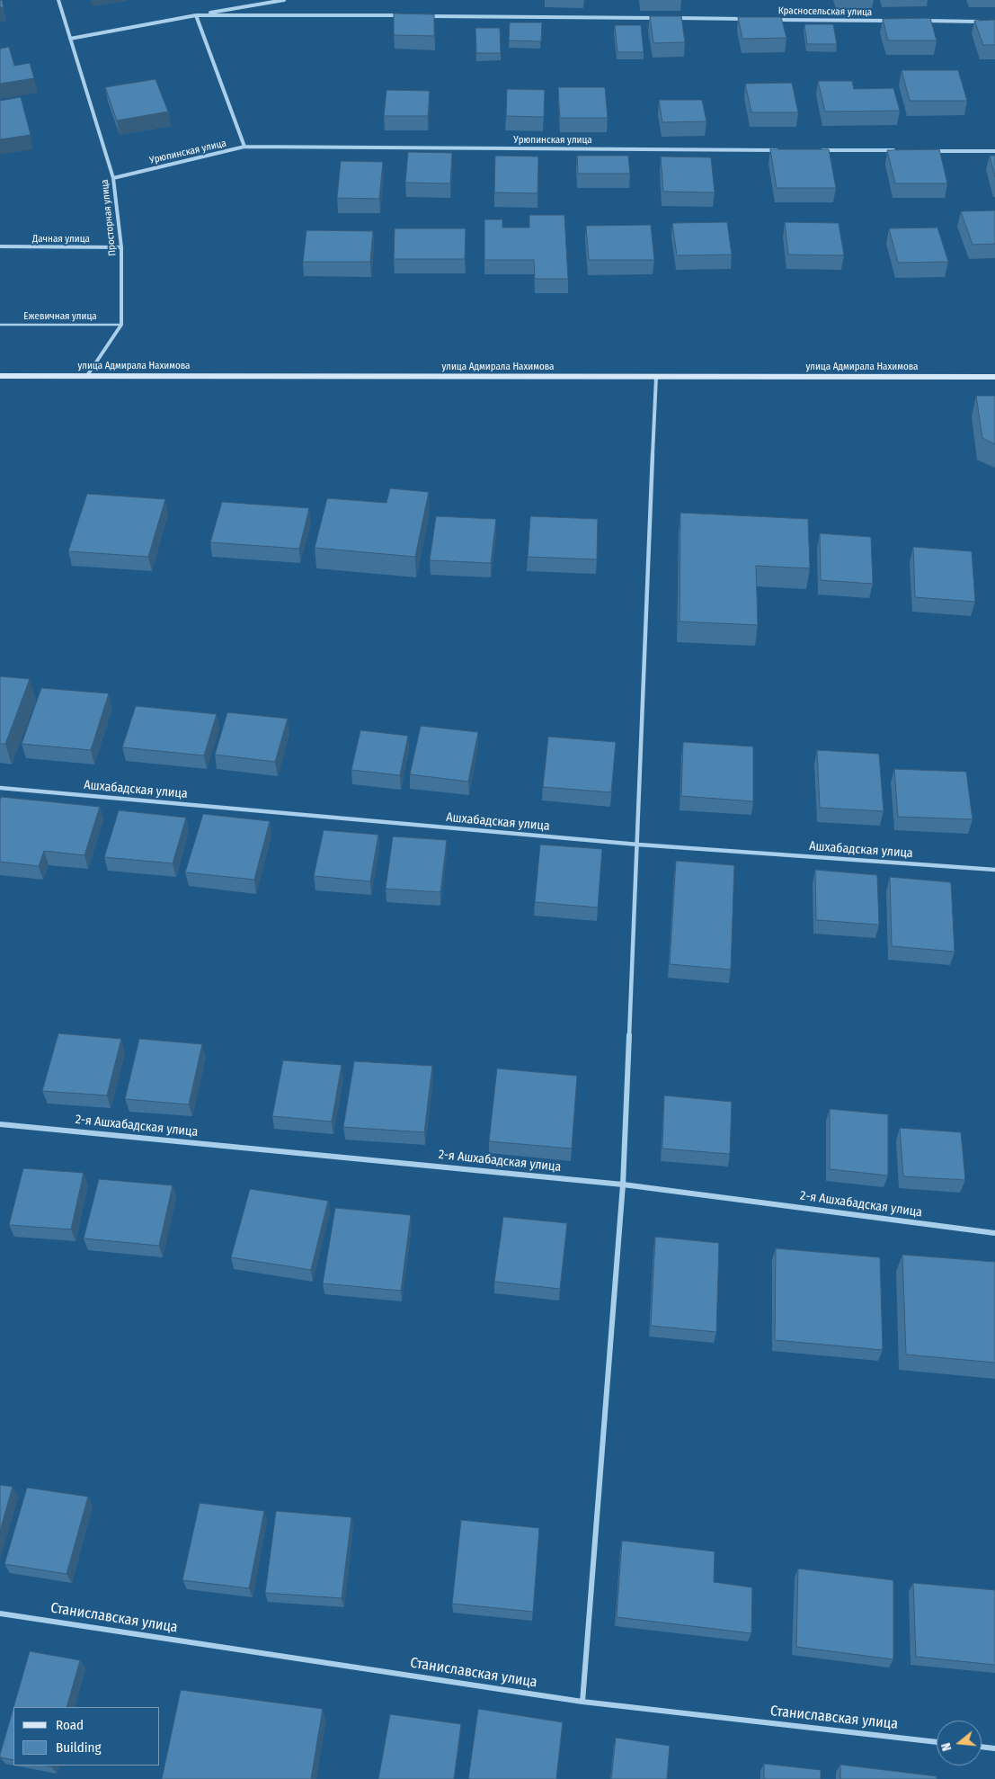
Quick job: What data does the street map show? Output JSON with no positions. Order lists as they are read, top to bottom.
{
  "streets": {
    "main road": ["улица Адмирала Нахимова"],
    "street": [
      "Красносельская улица",
      "Урюпинская улица",
      "Просторная улица",
      "Дачная улица",
      "Ашхабадская улица",
      "2-я Ашхабадская улица",
      "Станиславская улица"
    ],
    "lane": ["Ежевичная улица"]
  },
  "crossings": [
    ["Урюпинская улица", "Просторная улица"],
    ["Просторная улица", "Дачная улица"],
    ["Просторная улица", "Ежевичная улица"]
  ],
  "legend": ["Road", "Building"],
  "north": "left"
}
